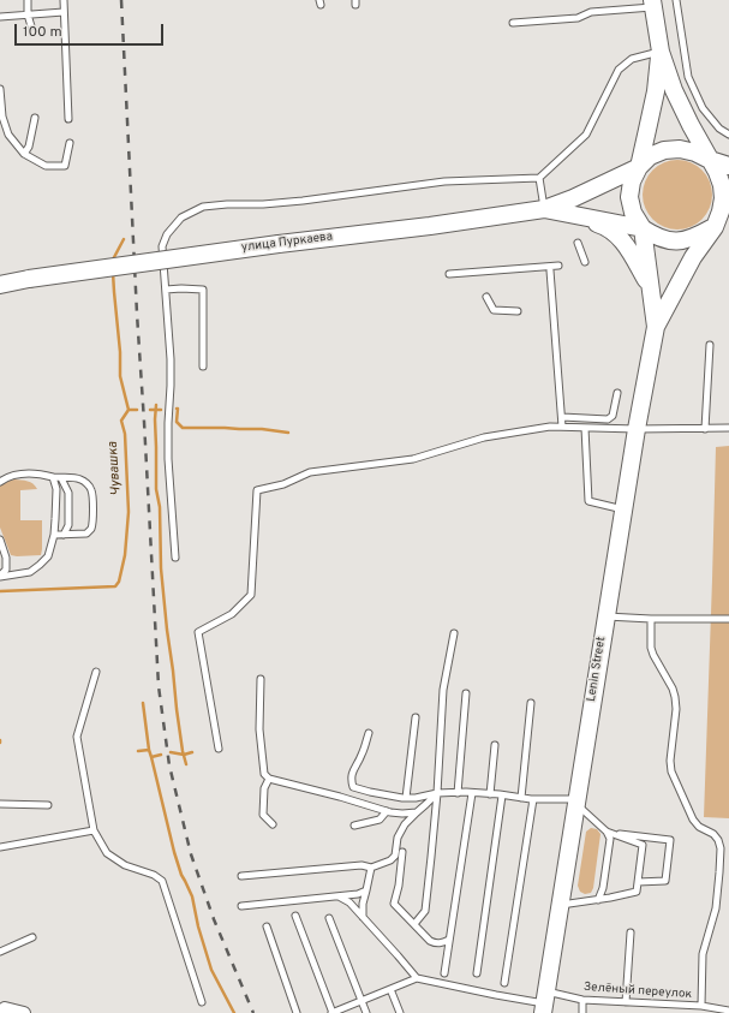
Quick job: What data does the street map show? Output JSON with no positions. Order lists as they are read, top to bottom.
{
  "streets": {
    "main road": ["улица Пуркаева", "Lenin Street"],
    "lane": ["Зелёный переулок"]
  },
  "crossings": [
    ["Lenin Street", "Зелёный переулок"]
  ],
  "water": ["Чувашка"],
  "scale_bar": "100 m"
}
